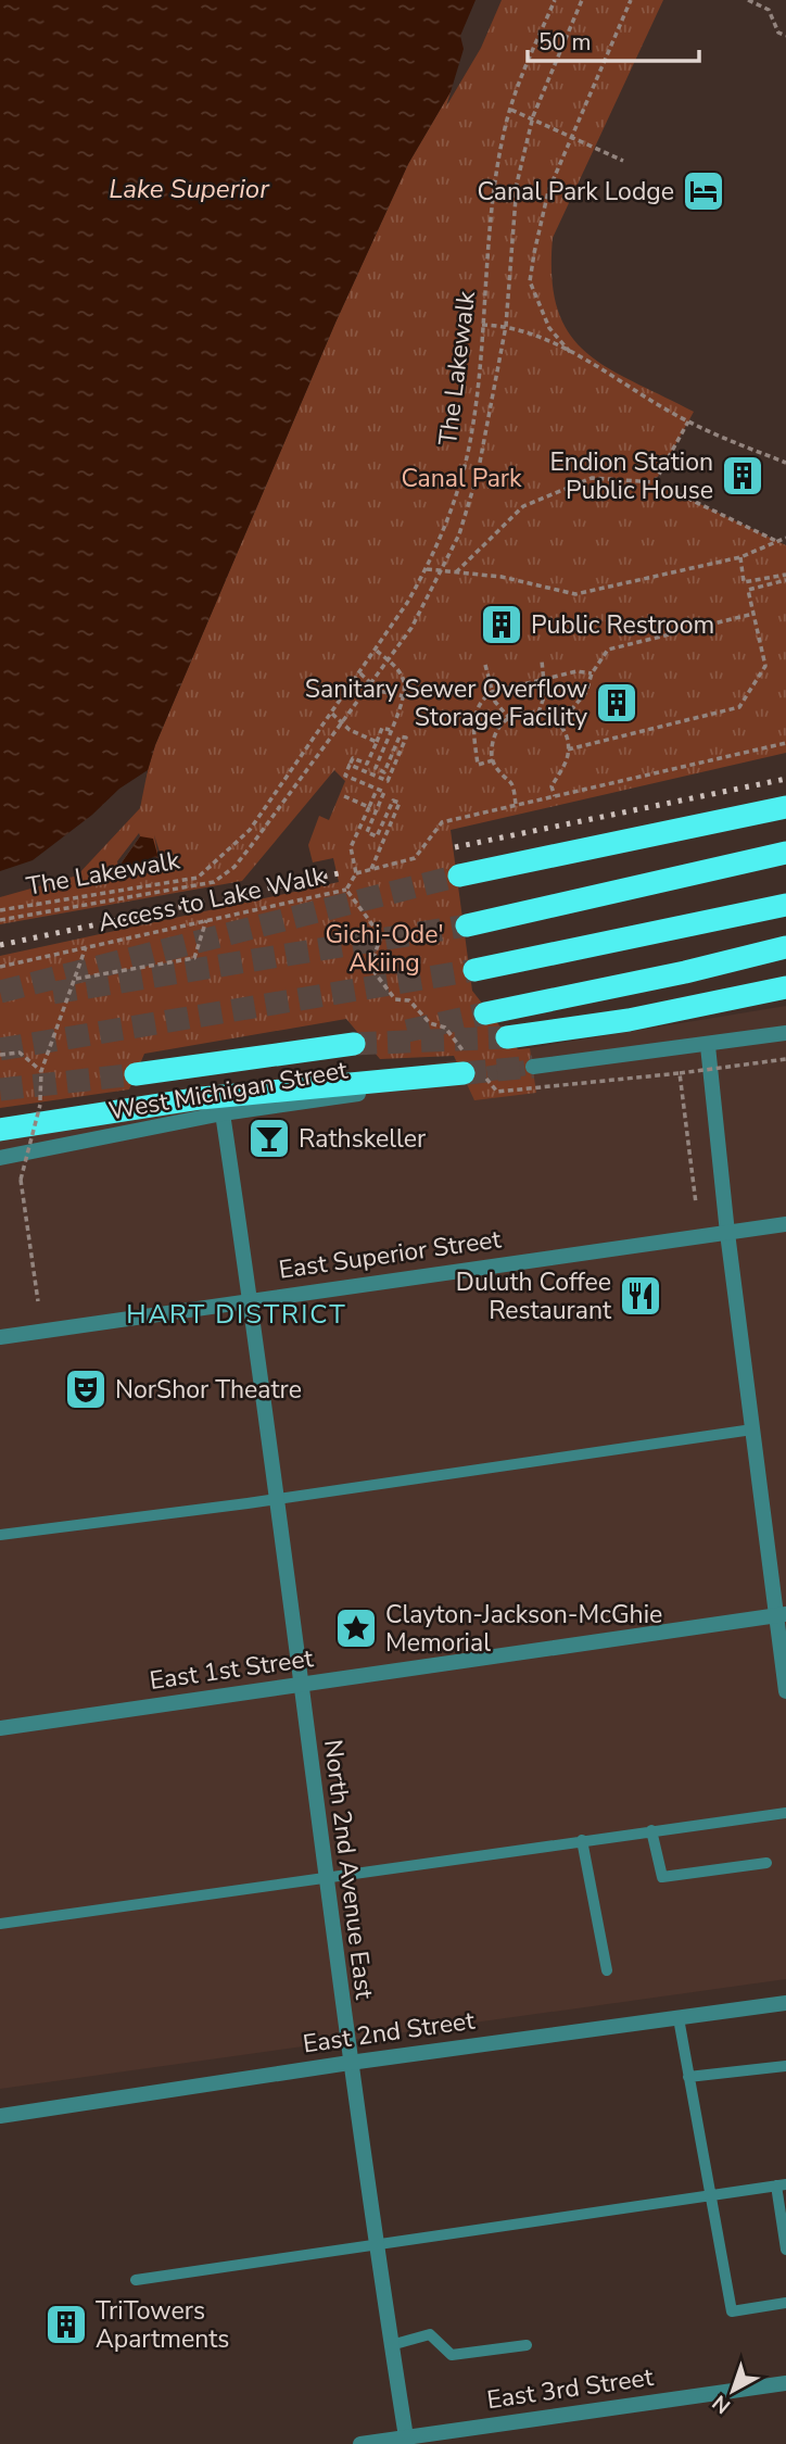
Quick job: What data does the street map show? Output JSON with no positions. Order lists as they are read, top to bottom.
{
  "streets": {
    "street": [
      "West Michigan Street",
      "East Superior Street",
      "East 1st Street",
      "North 2nd Avenue East",
      "East 2nd Street",
      "East 3rd Street"
    ],
    "path": ["The Lakewalk", "Access to Lake Walk"]
  },
  "crossings": [
    ["Access to Lake Walk", "West Michigan Street"],
    ["West Michigan Street", "North 2nd Avenue East"],
    ["East Superior Street", "North 2nd Avenue East"],
    ["East 1st Street", "North 2nd Avenue East"],
    ["North 2nd Avenue East", "East 2nd Street"],
    ["North 2nd Avenue East", "East 3rd Street"]
  ],
  "districts": ["HART DISTRICT"],
  "water": ["Lake Superior"],
  "parks": ["Canal Park", "Gichi-Ode' Akiing"],
  "places": {
    "hotel": ["Canal Park Lodge"],
    "building": [
      "Endion Station Public House",
      "Public Restroom",
      "Sanitary Sewer Overflow Storage Facility",
      "TriTowers Apartments"
    ],
    "bar": ["Rathskeller"],
    "restaurant": ["Duluth Coffee Restaurant"],
    "theatre": ["NorShor Theatre"],
    "place": ["Clayton-Jackson-McGhie Memorial"]
  },
  "scale_bar": "50 m",
  "north": "bottom left"
}
